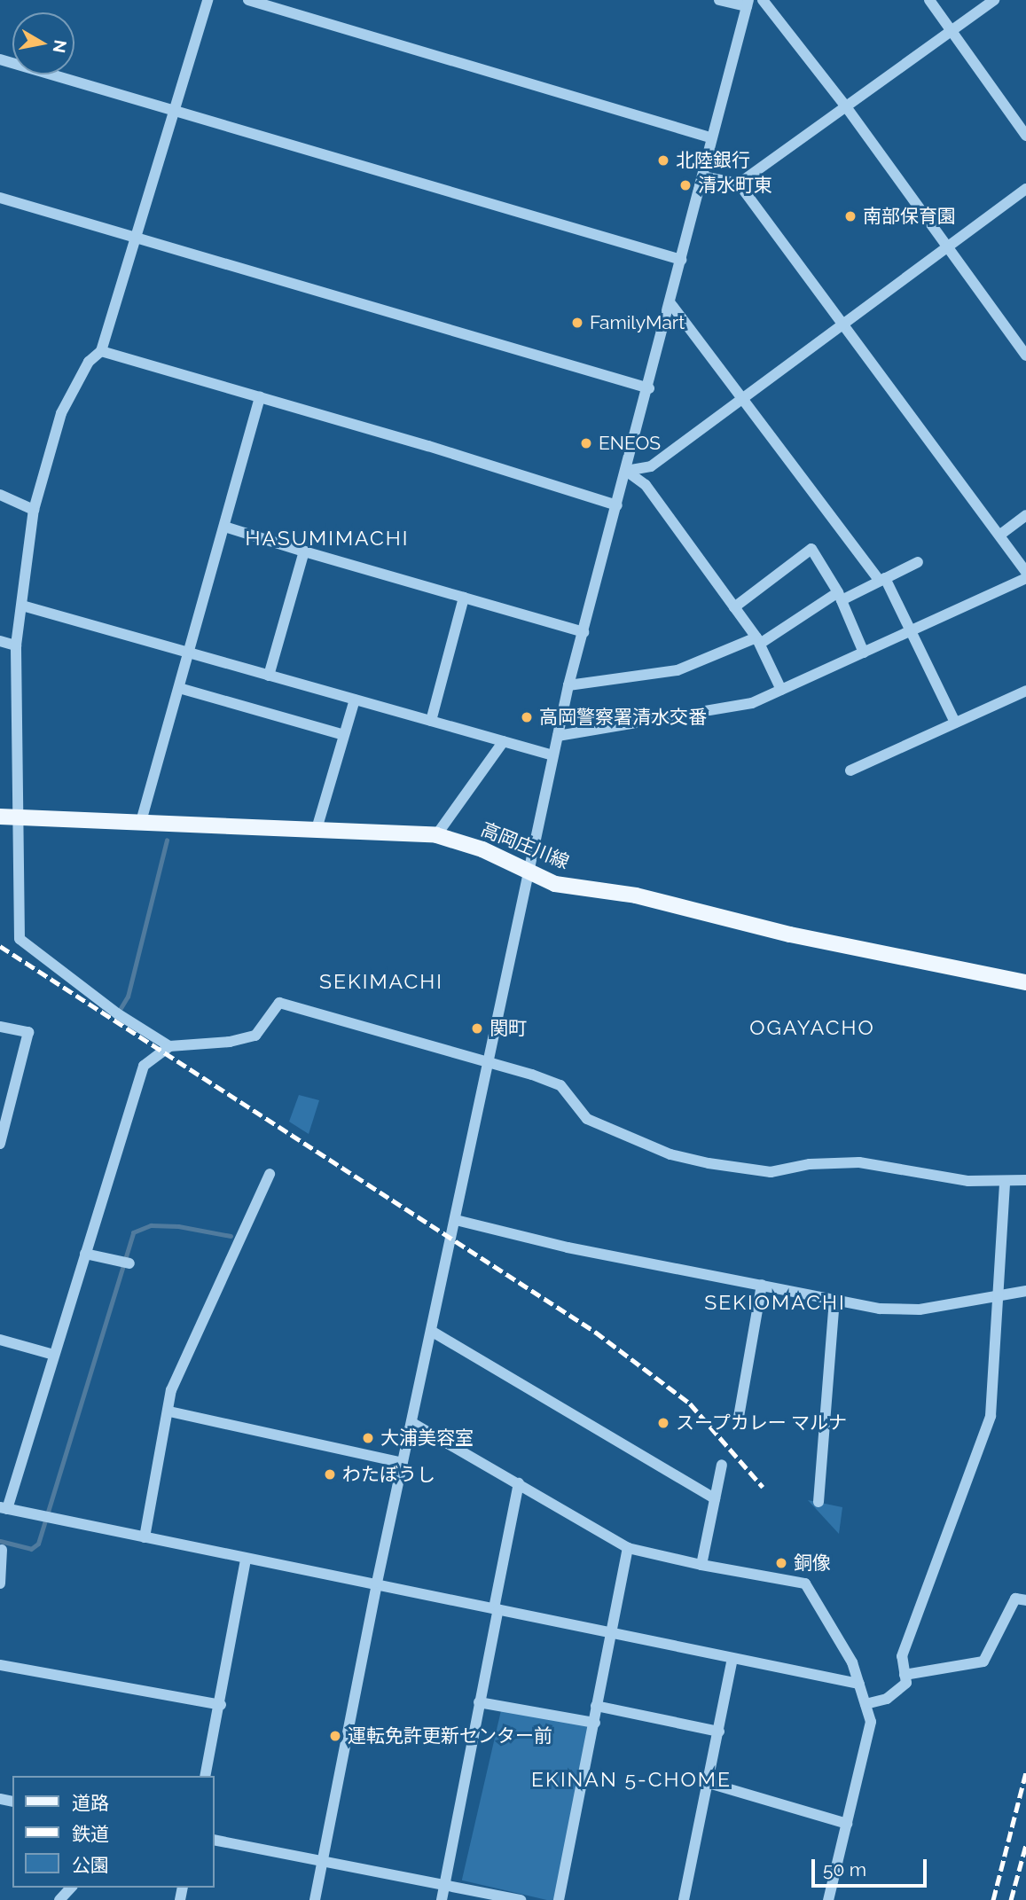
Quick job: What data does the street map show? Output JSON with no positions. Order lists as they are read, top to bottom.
{
  "streets": {
    "main road": ["高岡庄川線"]
  },
  "districts": [
    "HASUMIMACHI",
    "SEKIMACHI",
    "OGAYACHO",
    "SEKIOMACHI",
    "EKINAN 5-CHOME"
  ],
  "places": [
    "北陸銀行",
    "清水町東",
    "南部保育園",
    "FamilyMart",
    "ENEOS",
    "高岡警察署清水交番",
    "関町",
    "スープカレー マルナ",
    "大浦美容室",
    "わたぼうし",
    "銅像",
    "運転免許更新センター前"
  ],
  "legend": ["道路", "鉄道", "公園"],
  "scale_bar": "50 m",
  "north": "right"
}
